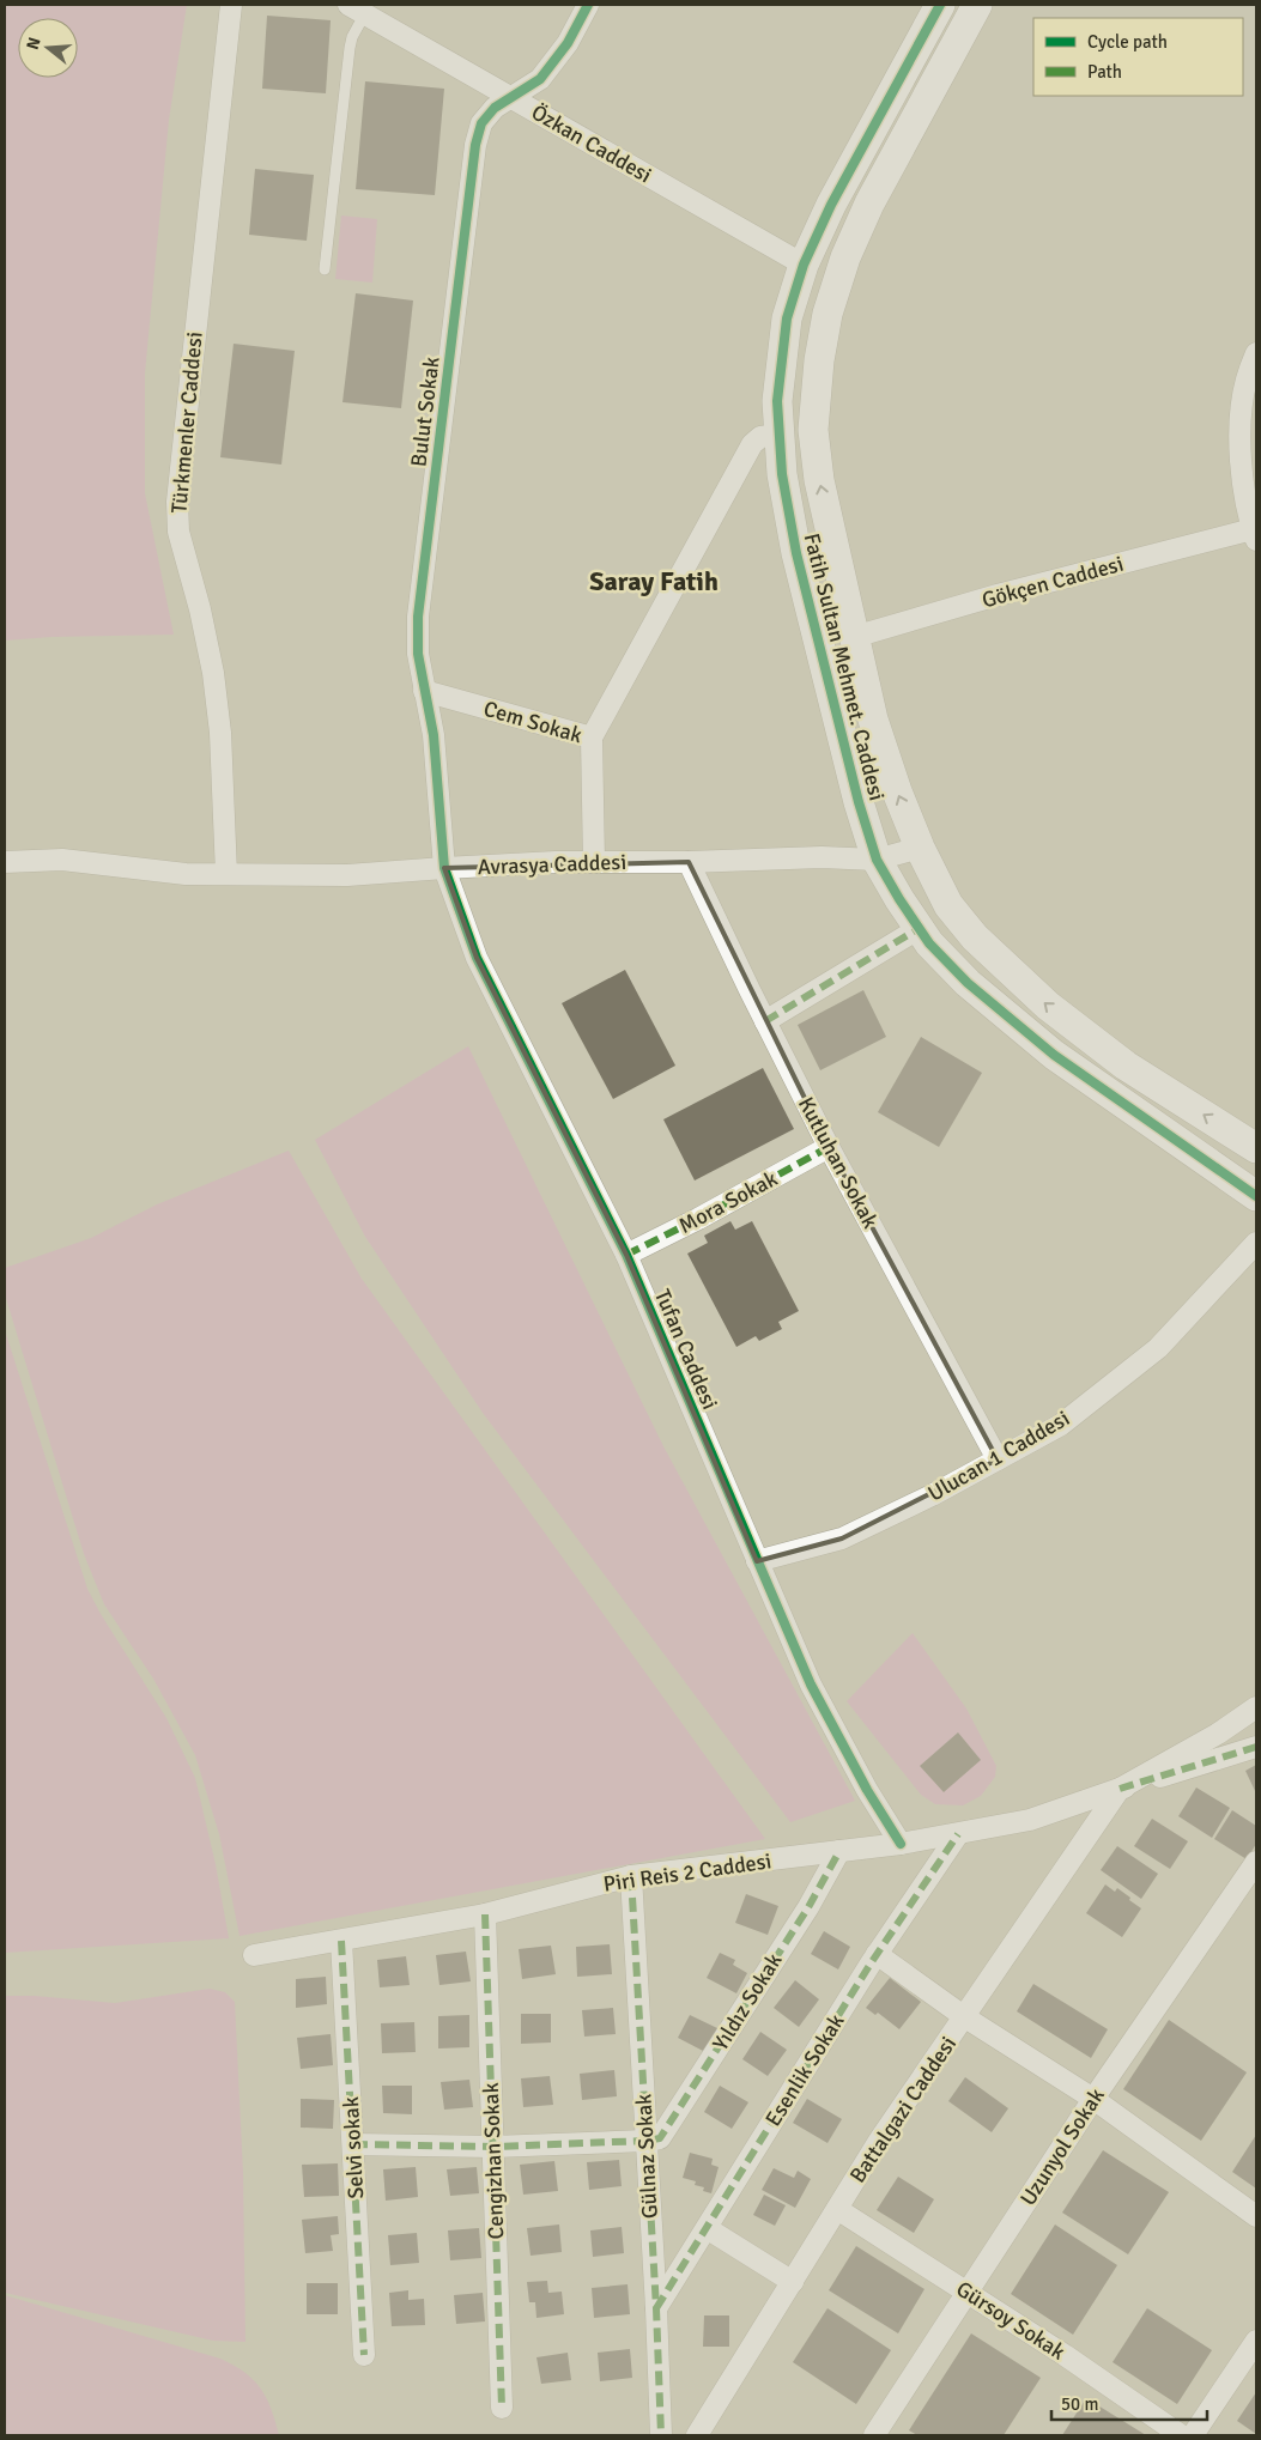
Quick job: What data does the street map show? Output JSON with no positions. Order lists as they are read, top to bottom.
{
  "streets": {
    "street": [
      "Özkan Caddesi",
      "Bulut Sokak",
      "Türkmenler Caddesi",
      "Gökçen Caddesi",
      "Fatih Sultan Mehmet. Caddesi",
      "Cem Sokak",
      "Avrasya Caddesi",
      "Kutluhan Sokak",
      "Mora Sokak",
      "Tufan Caddesi",
      "Ulucan 1 Caddesi",
      "Piri Reis 2 Caddesi",
      "Yıldız Sokak",
      "Esenlik Sokak",
      "Battalgazi Caddesi",
      "Uzunyol Sokak",
      "Selvi sokak",
      "Gülnaz Sokak",
      "Cengizhan Sokak",
      "Gürsoy Sokak"
    ]
  },
  "crossings": [
    ["Özkan Caddesi", "Bulut Sokak"],
    ["Özkan Caddesi", "Fatih Sultan Mehmet. Caddesi"],
    ["Bulut Sokak", "Cem Sokak"],
    ["Bulut Sokak", "Avrasya Caddesi"],
    ["Bulut Sokak", "Tufan Caddesi"],
    ["Türkmenler Caddesi", "Avrasya Caddesi"],
    ["Gökçen Caddesi", "Fatih Sultan Mehmet. Caddesi"],
    ["Fatih Sultan Mehmet. Caddesi", "Avrasya Caddesi"],
    ["Cem Sokak", "Avrasya Caddesi"],
    ["Avrasya Caddesi", "Kutluhan Sokak"],
    ["Avrasya Caddesi", "Tufan Caddesi"],
    ["Kutluhan Sokak", "Mora Sokak"],
    ["Kutluhan Sokak", "Ulucan 1 Caddesi"],
    ["Mora Sokak", "Tufan Caddesi"],
    ["Tufan Caddesi", "Ulucan 1 Caddesi"],
    ["Tufan Caddesi", "Piri Reis 2 Caddesi"],
    ["Piri Reis 2 Caddesi", "Yıldız Sokak"],
    ["Piri Reis 2 Caddesi", "Esenlik Sokak"],
    ["Piri Reis 2 Caddesi", "Battalgazi Caddesi"],
    ["Piri Reis 2 Caddesi", "Selvi sokak"],
    ["Piri Reis 2 Caddesi", "Gülnaz Sokak"],
    ["Piri Reis 2 Caddesi", "Cengizhan Sokak"],
    ["Yıldız Sokak", "Gülnaz Sokak"],
    ["Esenlik Sokak", "Gülnaz Sokak"],
    ["Battalgazi Caddesi", "Gürsoy Sokak"],
    ["Uzunyol Sokak", "Gürsoy Sokak"]
  ],
  "districts": ["Saray Fatih"],
  "legend": ["Cycle path", "Path"],
  "scale_bar": "50 m",
  "north": "left"
}
